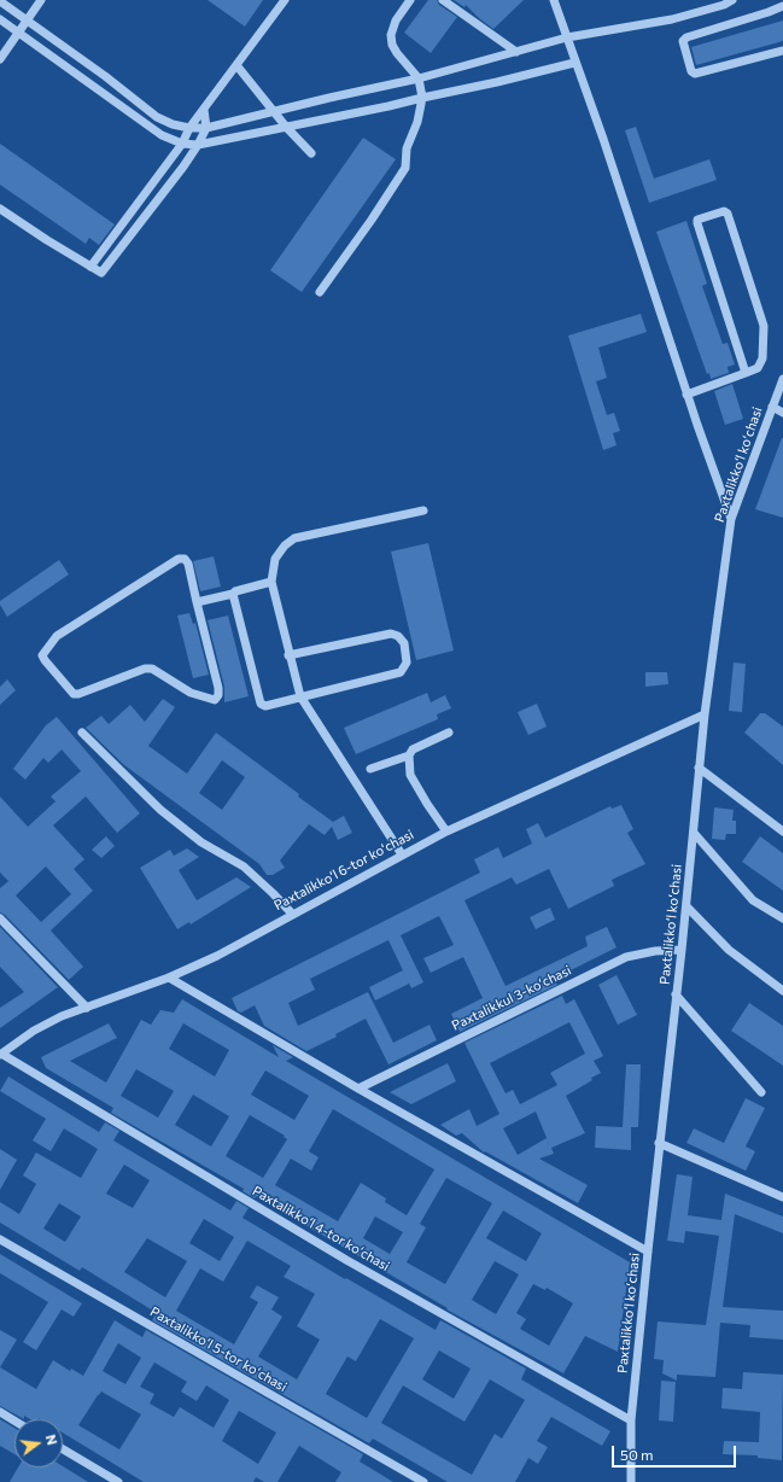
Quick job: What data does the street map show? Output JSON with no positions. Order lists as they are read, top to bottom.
{
  "streets": {
    "street": [
      "Paxtalikkoʻl koʻchasi",
      "Paxtalikkoʻl 6-tor koʻchasi",
      "Paxtalikkul 3-koʻchasi",
      "Paxtalikkoʻl 4-tor koʻchasi",
      "Paxtalikkoʻl 5-tor koʻchasi"
    ]
  },
  "crossings": [
    ["Paxtalikkoʻl koʻchasi", "Paxtalikkoʻl 6-tor koʻchasi"],
    ["Paxtalikkoʻl koʻchasi", "Paxtalikkul 3-koʻchasi"],
    ["Paxtalikkoʻl koʻchasi", "Paxtalikkoʻl 4-tor koʻchasi"],
    ["Paxtalikkoʻl 6-tor koʻchasi", "Paxtalikkoʻl 4-tor koʻchasi"]
  ],
  "scale_bar": "50 m",
  "north": "right"
}
